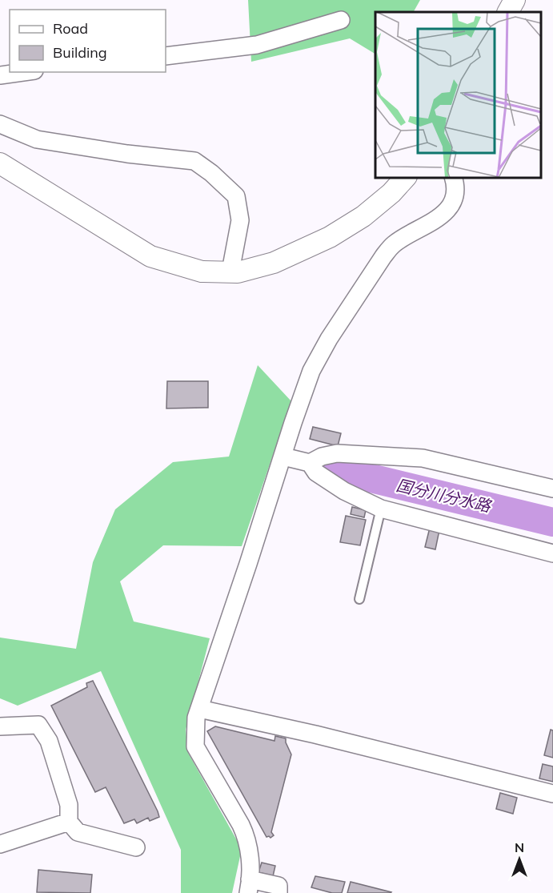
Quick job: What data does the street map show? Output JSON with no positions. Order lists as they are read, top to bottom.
{
  "water": ["国分川分水路"],
  "legend": ["Road", "Building"],
  "north": "top"
}
